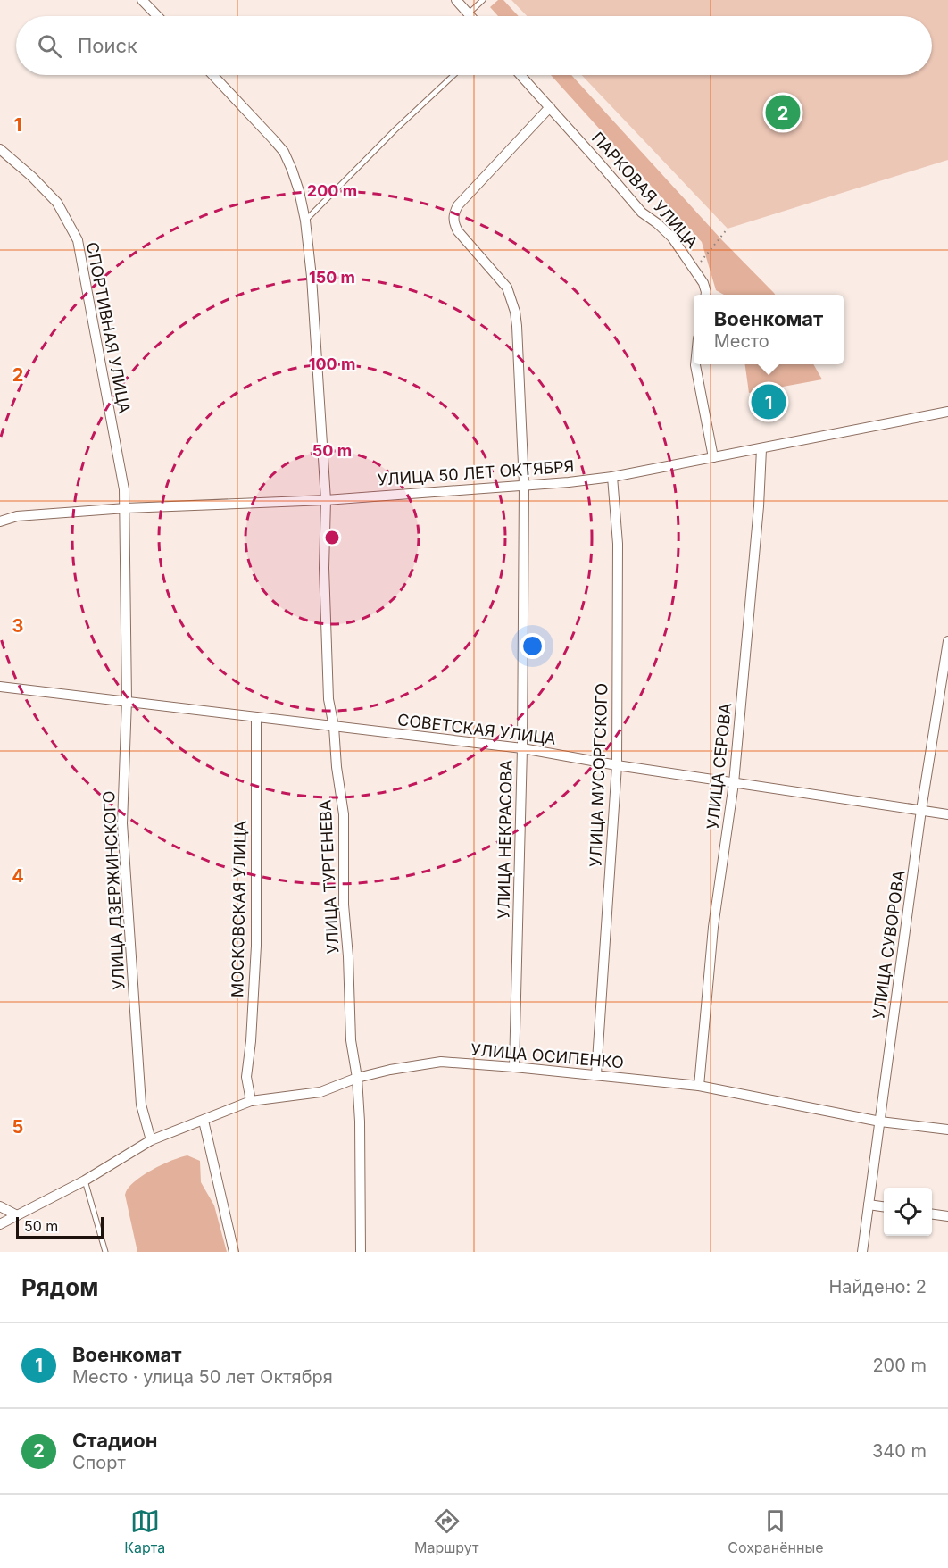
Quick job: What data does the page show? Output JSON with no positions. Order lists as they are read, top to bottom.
{
  "streets": {
    "street": [
      "ПАРКОВАЯ УЛИЦА",
      "СПОРТИВНАЯ УЛИЦА",
      "УЛИЦА 50 ЛЕТ ОКТЯБРЯ",
      "СОВЕТСКАЯ УЛИЦА",
      "УЛИЦА СЕРОВА",
      "УЛИЦА МУСОРГСКОГО",
      "УЛИЦА НЕКРАСОВА",
      "УЛИЦА ТУРГЕНЕВА",
      "УЛИЦА ДЗЕРЖИНСКОГО",
      "МОСКОВСКАЯ УЛИЦА",
      "УЛИЦА СУВОРОВА",
      "УЛИЦА ОСИПЕНКО"
    ]
  },
  "crossings": [
    ["СПОРТИВНАЯ УЛИЦА", "УЛИЦА 50 ЛЕТ ОКТЯБРЯ"],
    ["СПОРТИВНАЯ УЛИЦА", "УЛИЦА ДЗЕРЖИНСКОГО"],
    ["УЛИЦА 50 ЛЕТ ОКТЯБРЯ", "УЛИЦА СЕРОВА"],
    ["УЛИЦА 50 ЛЕТ ОКТЯБРЯ", "УЛИЦА МУСОРГСКОГО"],
    ["УЛИЦА 50 ЛЕТ ОКТЯБРЯ", "УЛИЦА НЕКРАСОВА"],
    ["УЛИЦА 50 ЛЕТ ОКТЯБРЯ", "УЛИЦА ТУРГЕНЕВА"],
    ["УЛИЦА 50 ЛЕТ ОКТЯБРЯ", "УЛИЦА ДЗЕРЖИНСКОГО"],
    ["СОВЕТСКАЯ УЛИЦА", "УЛИЦА СЕРОВА"],
    ["СОВЕТСКАЯ УЛИЦА", "УЛИЦА МУСОРГСКОГО"],
    ["СОВЕТСКАЯ УЛИЦА", "УЛИЦА НЕКРАСОВА"],
    ["СОВЕТСКАЯ УЛИЦА", "УЛИЦА ТУРГЕНЕВА"],
    ["СОВЕТСКАЯ УЛИЦА", "УЛИЦА ДЗЕРЖИНСКОГО"],
    ["СОВЕТСКАЯ УЛИЦА", "МОСКОВСКАЯ УЛИЦА"],
    ["СОВЕТСКАЯ УЛИЦА", "УЛИЦА СУВОРОВА"],
    ["УЛИЦА СЕРОВА", "УЛИЦА ОСИПЕНКО"],
    ["УЛИЦА МУСОРГСКОГО", "УЛИЦА ОСИПЕНКО"],
    ["УЛИЦА НЕКРАСОВА", "УЛИЦА ОСИПЕНКО"],
    ["УЛИЦА ТУРГЕНЕВА", "УЛИЦА ОСИПЕНКО"],
    ["УЛИЦА ДЗЕРЖИНСКОГО", "УЛИЦА ОСИПЕНКО"],
    ["МОСКОВСКАЯ УЛИЦА", "УЛИЦА ОСИПЕНКО"],
    ["УЛИЦА СУВОРОВА", "УЛИЦА ОСИПЕНКО"]
  ],
  "scale_bar": "50 m",
  "page": {
    "search": "Поиск",
    "pins": ["2", "1"],
    "popup": ["Военкомат", "Место"],
    "scale": "50 m",
    "heading": ["Рядом", "Найдено: 2"],
    "list": [
      {
        "mark": "1",
        "name": "Военкомат",
        "note": "Место · улица 50 лет Октября",
        "value": "200 m"
      },
      {
        "mark": "2",
        "name": "Стадион",
        "note": "Спорт",
        "value": "340 m"
      }
    ],
    "nav": ["Карта", "Маршрут", "Сохранённые"]
  },
  "grid": {
    "rows": [
      "1",
      "2",
      "3",
      "4",
      "5"
    ]
  },
  "rings": [
    "200 m",
    "150 m",
    "100 m",
    "50 m"
  ]
}
